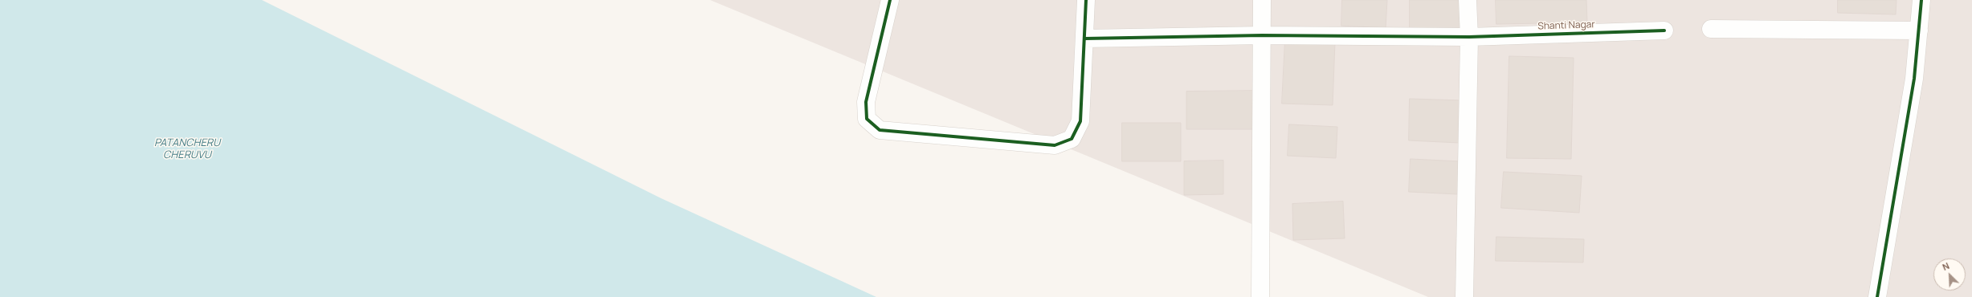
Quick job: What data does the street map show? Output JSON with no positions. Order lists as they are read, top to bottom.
{
  "streets": {
    "street": ["Shanti Nagar"]
  },
  "water": ["PATANCHERU CHERUVU"],
  "north": "top left"
}
